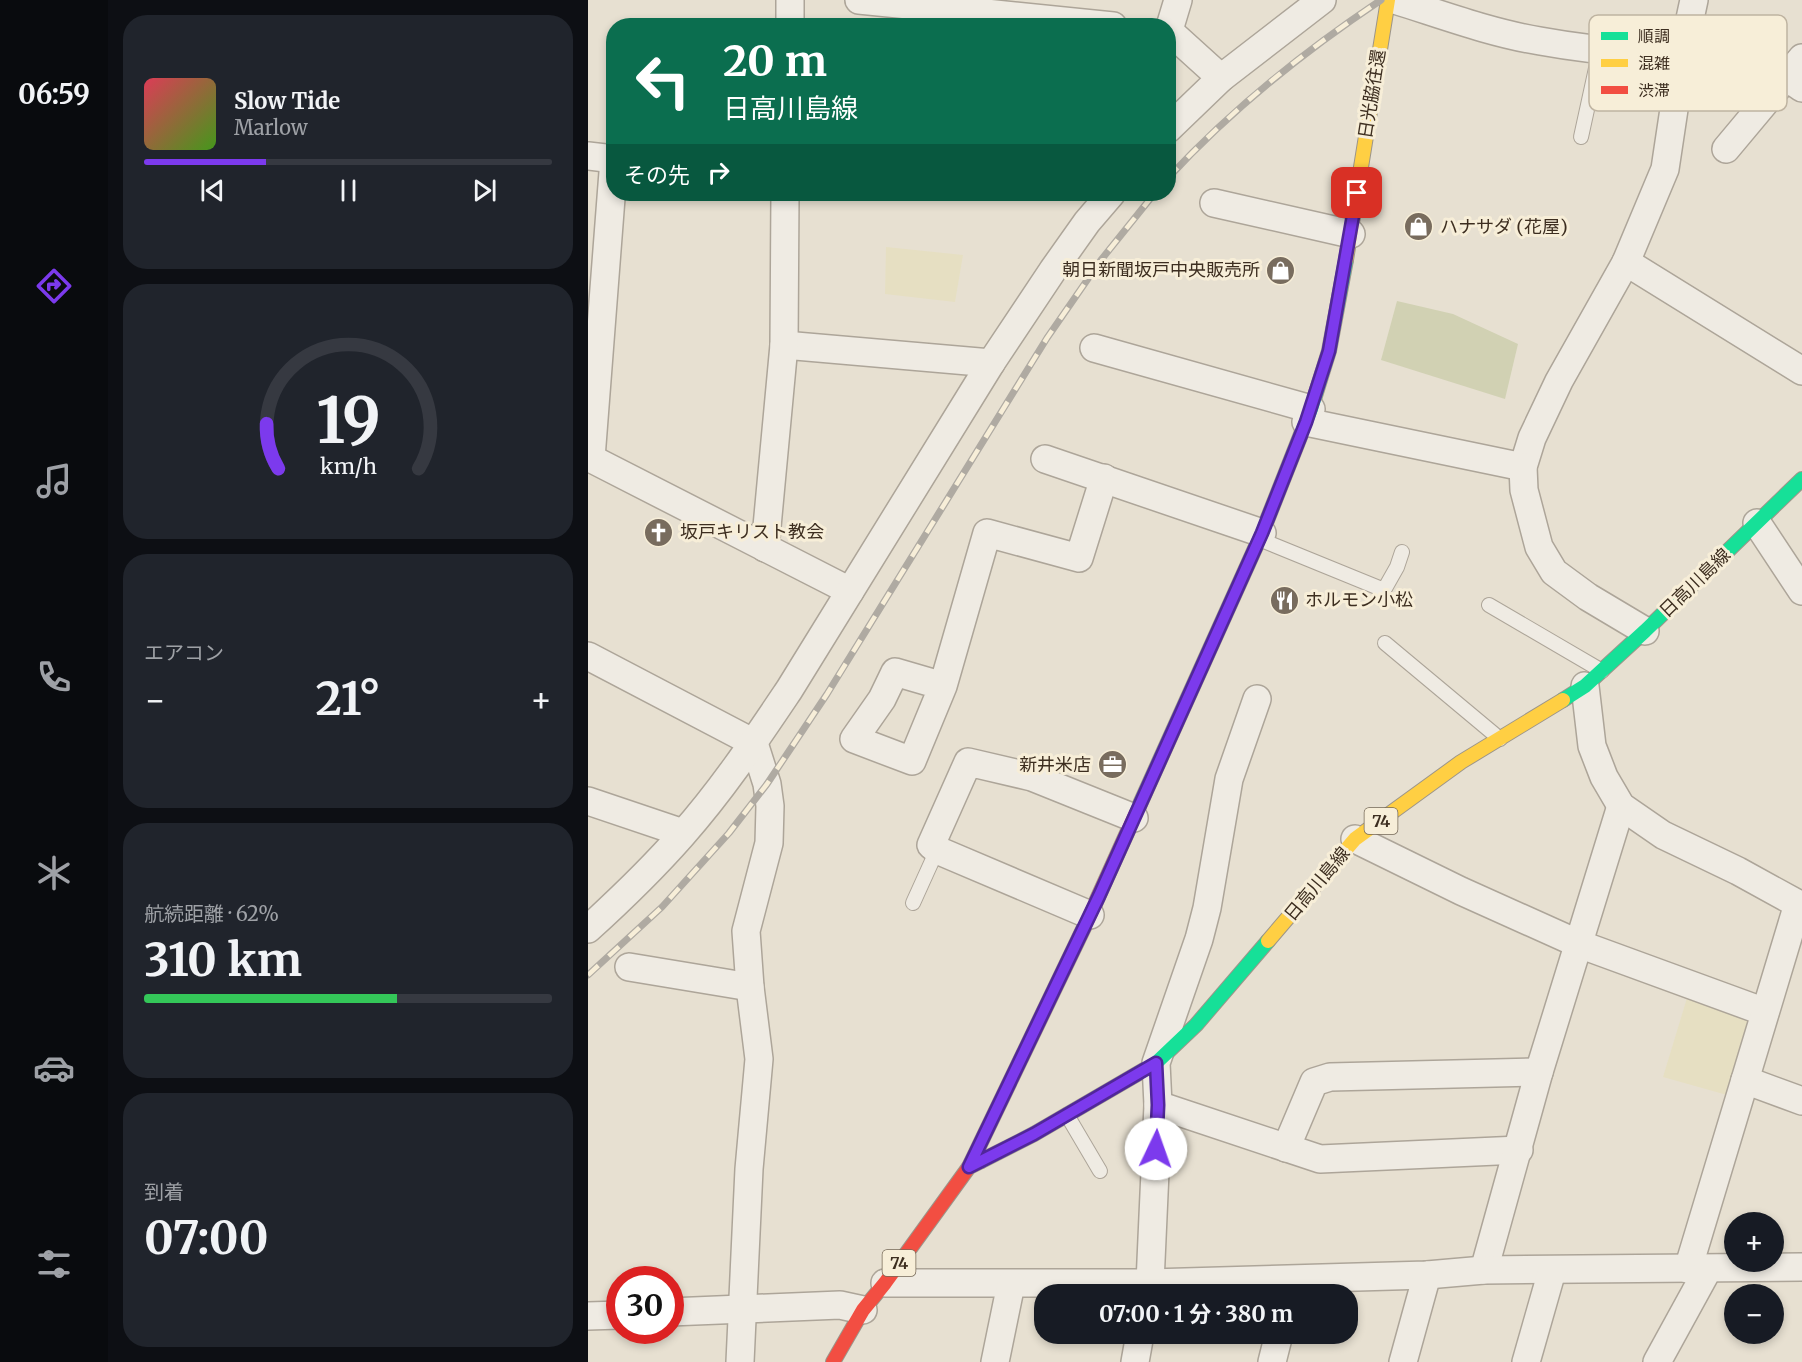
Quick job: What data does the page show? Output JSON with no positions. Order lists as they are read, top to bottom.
{
  "streets": {
    "main road": ["日光脇往還", "日高川島線", "74"]
  },
  "crossings": [
    ["日光脇往還", "日高川島線"]
  ],
  "places": {
    "shop": ["ハナサダ (花屋)", "朝日新聞坂戸中央販売所"],
    "church": ["坂戸キリスト教会"],
    "restaurant": ["ホルモン小松"],
    "office": ["新井米店"]
  },
  "legend": ["順調", "混雑", "渋滞"],
  "page": {
    "tabs": "06:59",
    "turn": ["20 m", "日高川島線"],
    "song": ["Slow Tide", "Marlow"],
    "then": "その先",
    "tile": [
      "エアコン",
      ["航続距離 · 62%", "310 km"],
      ["到着", "07:00"]
    ],
    "heat": ["−", "21°", "+"],
    "map_buttons": ["+", "−"],
    "limit": "30",
    "trip": "07:00 · 1 分 · 380 m",
    "gauge": ["19", "km/h"]
  }
}
